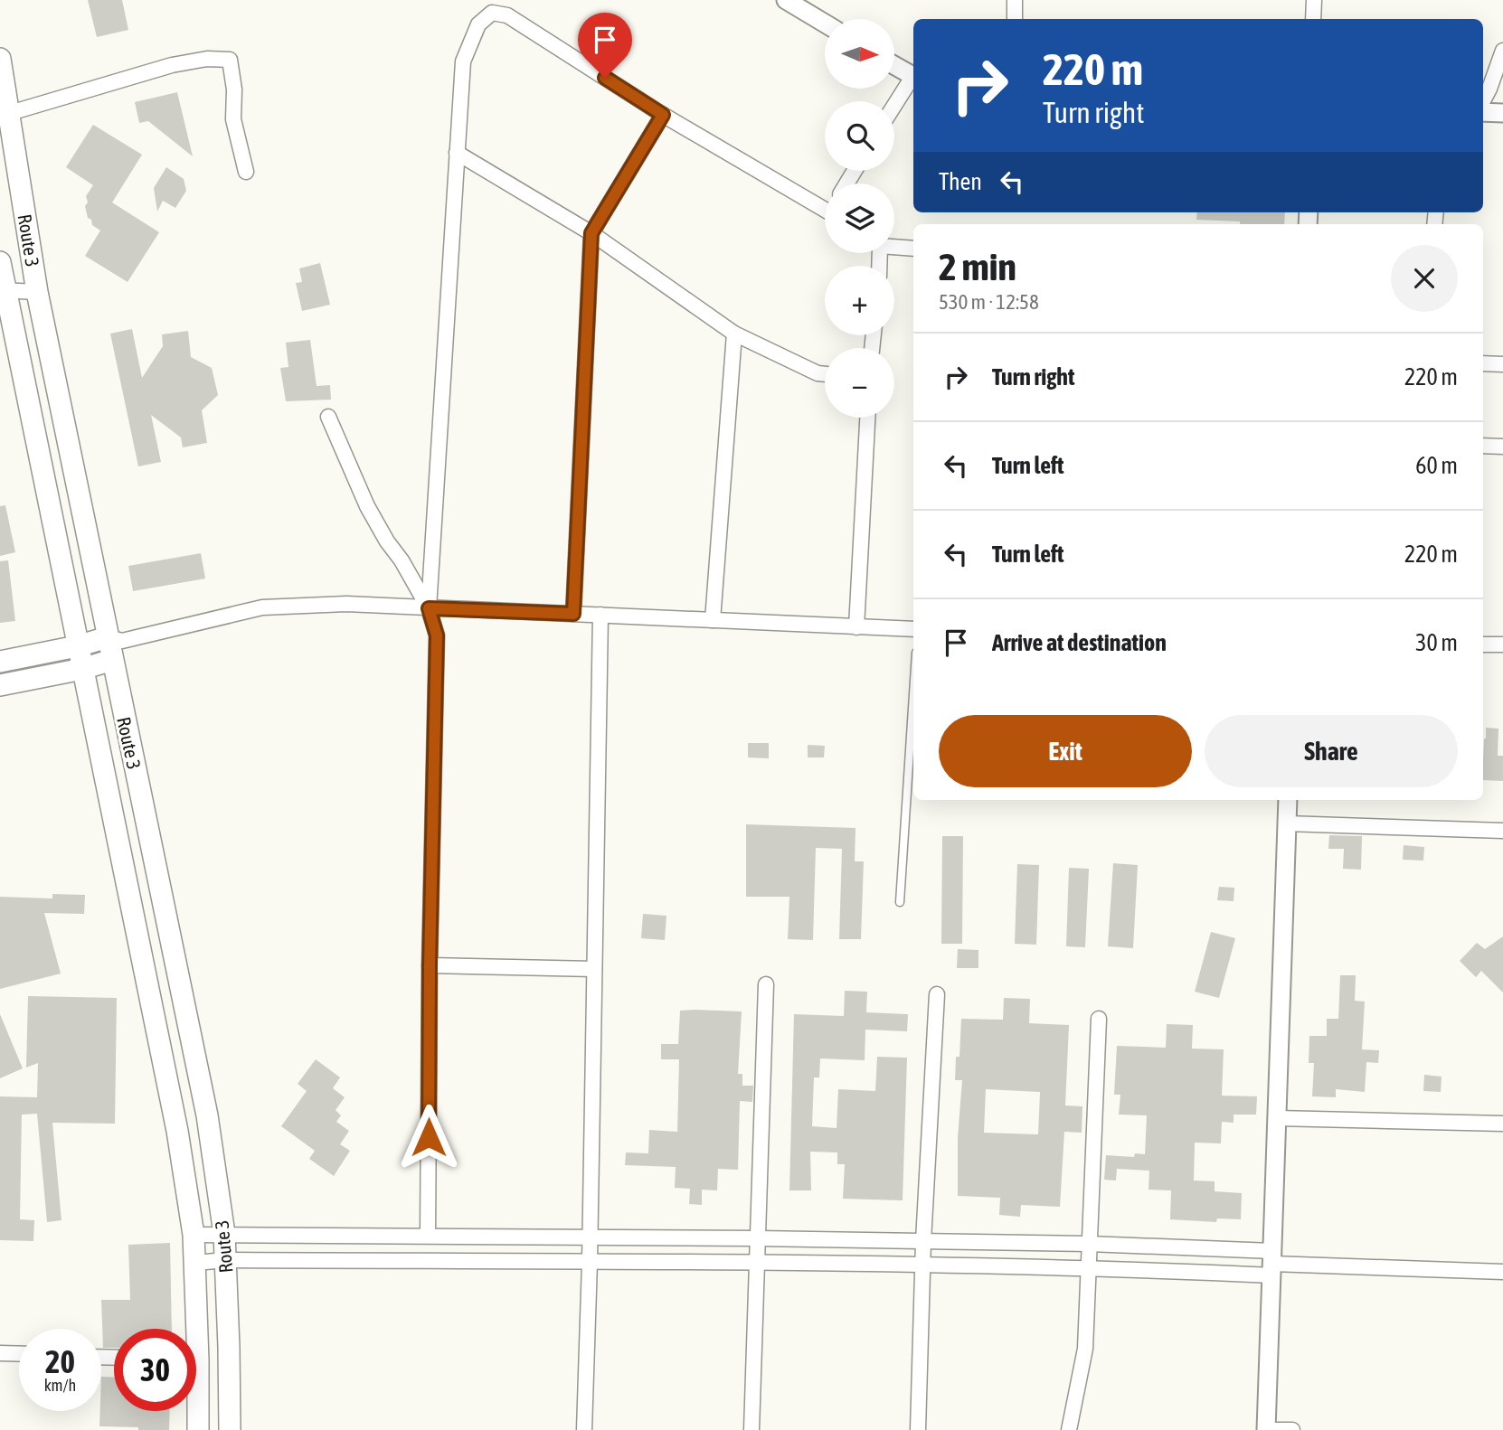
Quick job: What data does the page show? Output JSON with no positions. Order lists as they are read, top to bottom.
{
  "streets": {
    "main road": ["Route 3"]
  },
  "north": "right",
  "page": {
    "map_buttons": ["+", "−"],
    "turn": ["220 m", "Turn right"],
    "then": "Then",
    "heading": ["2 min", "530 m · 12:58"],
    "list": [
      {
        "name": "Turn right",
        "value": "220 m"
      },
      {
        "name": "Turn left",
        "value": "60 m"
      },
      {
        "name": "Turn left",
        "value": "220 m"
      },
      {
        "name": "Arrive at destination",
        "value": "30 m"
      }
    ],
    "buttons": ["Exit", "Share"],
    "speed": "20 km/h",
    "limit": "30"
  }
}
